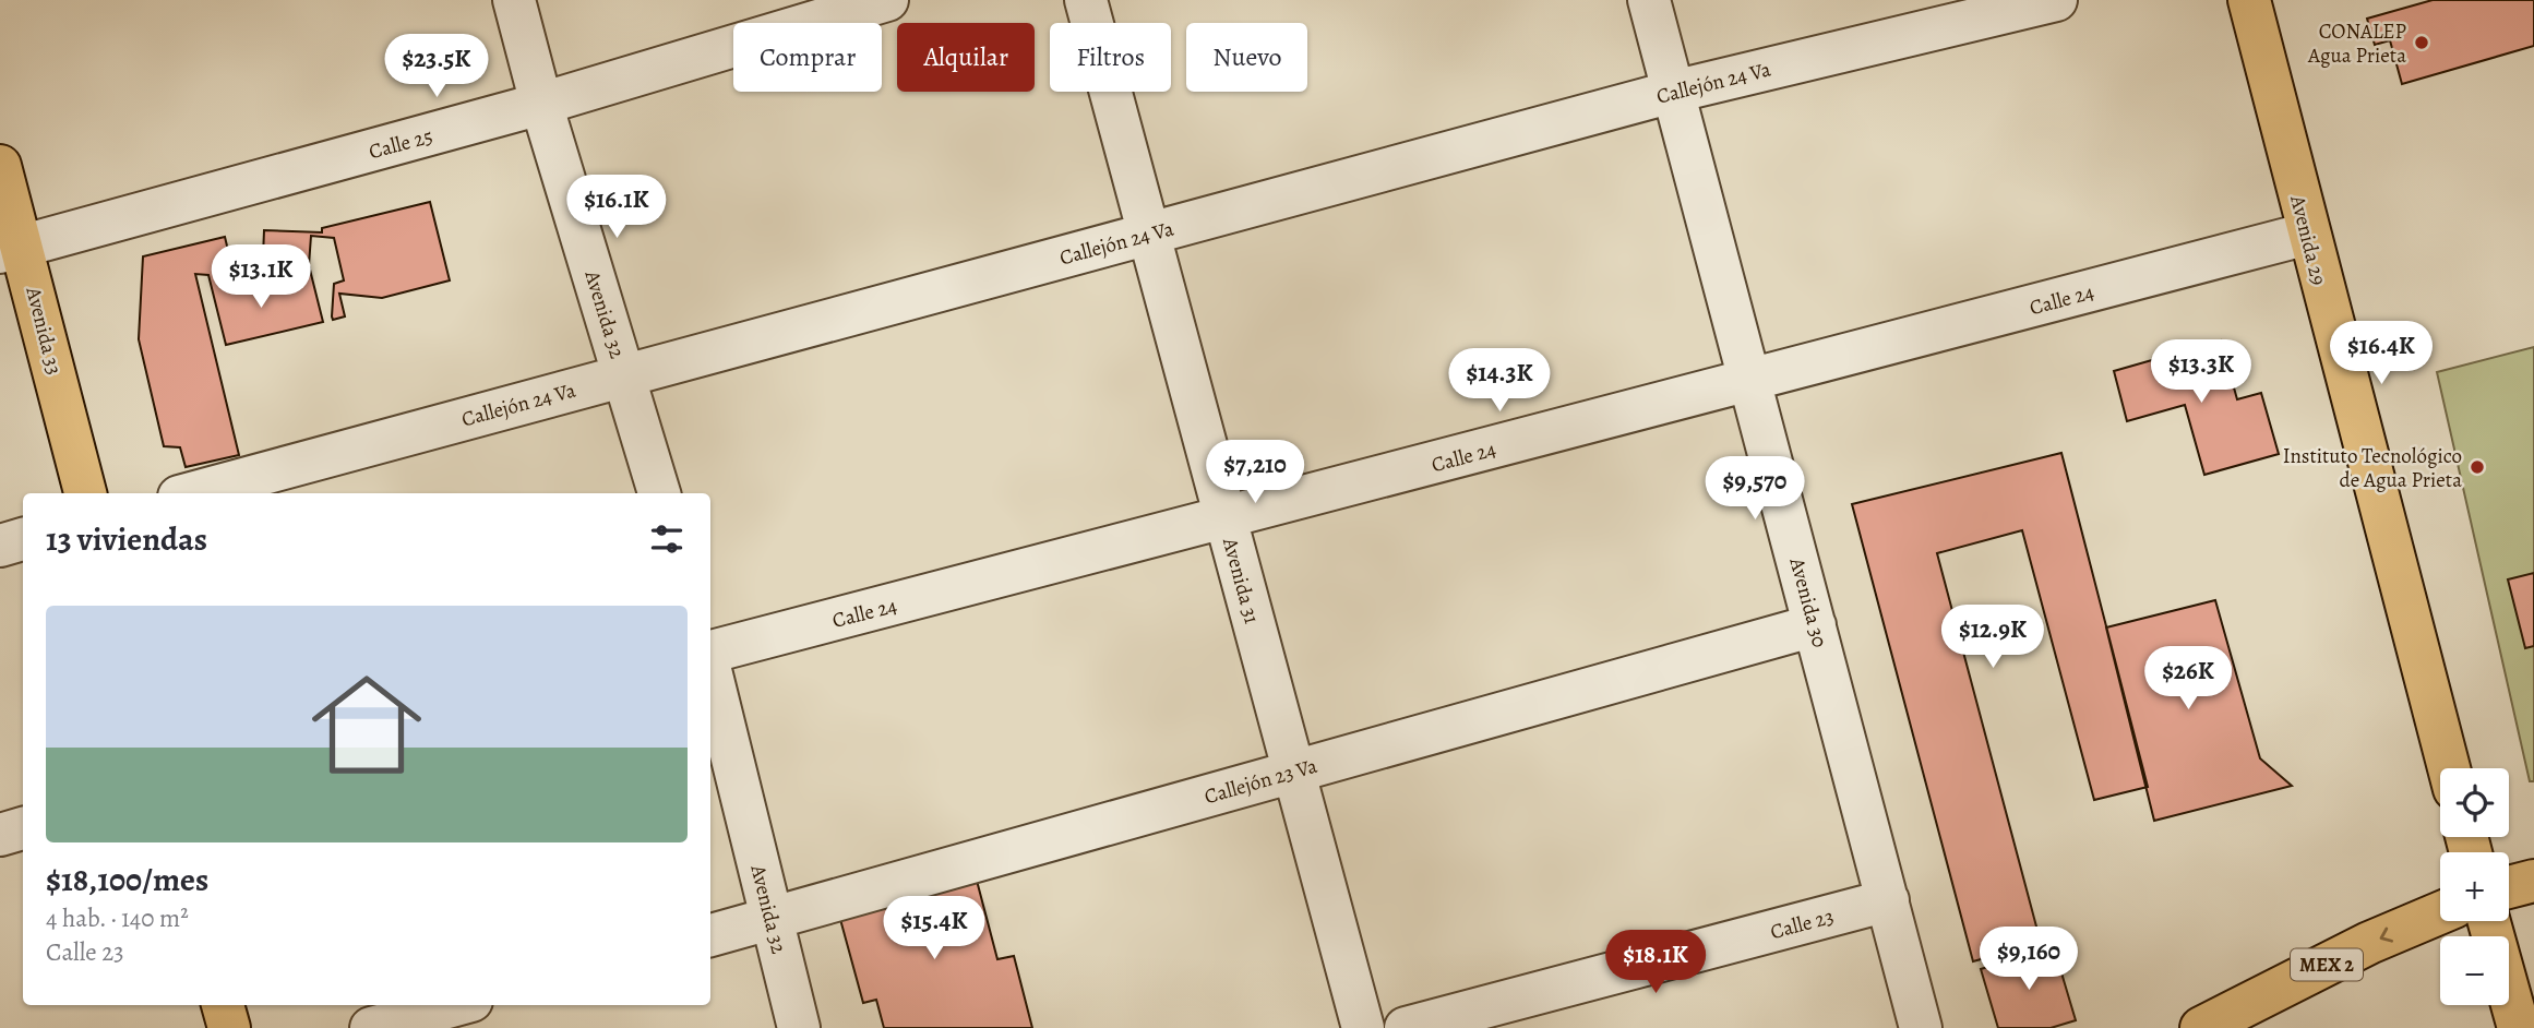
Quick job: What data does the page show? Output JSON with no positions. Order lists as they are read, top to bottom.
{
  "streets": {
    "main road": ["Avenida 29", "Avenida 33", "MEX 2"],
    "street": [
      "Callejón 24 Va",
      "Calle 25",
      "Calle 24",
      "Avenida 32",
      "Avenida 31",
      "Avenida 30",
      "Callejón 23 Va",
      "Calle 23"
    ]
  },
  "crossings": [
    ["Callejón 24 Va", "Avenida 32"],
    ["Callejón 24 Va", "Avenida 31"],
    ["Callejón 24 Va", "Avenida 30"],
    ["Calle 25", "Avenida 32"],
    ["Calle 25", "Avenida 33"],
    ["Avenida 29", "Calle 24"],
    ["Calle 24", "Avenida 31"],
    ["Calle 24", "Avenida 30"],
    ["Avenida 32", "Callejón 23 Va"],
    ["Avenida 31", "Callejón 23 Va"],
    ["Avenida 30", "Callejón 23 Va"],
    ["Avenida 30", "Calle 23"]
  ],
  "places": ["CONALEP Agua Prieta", "Instituto Tecnológico de Agua Prieta"],
  "page": {
    "chip": [
      "Comprar",
      "Alquilar",
      "Filtros",
      "Nuevo"
    ],
    "price": [
      "$23.5K",
      "$16.1K",
      "$13.1K",
      "$16.4K",
      "$13.3K",
      "$14.3K",
      "$7,210",
      "$9,570",
      "$12.9K",
      "$26K",
      "$15.4K",
      "$9,160",
      "$18.1K"
    ],
    "heading": "13 viviendas",
    "list": [
      {
        "name": "$18,100/mes",
        "note": "4 hab. · 140 m² · Calle 23"
      }
    ],
    "map_buttons": ["+", "−"]
  }
}
